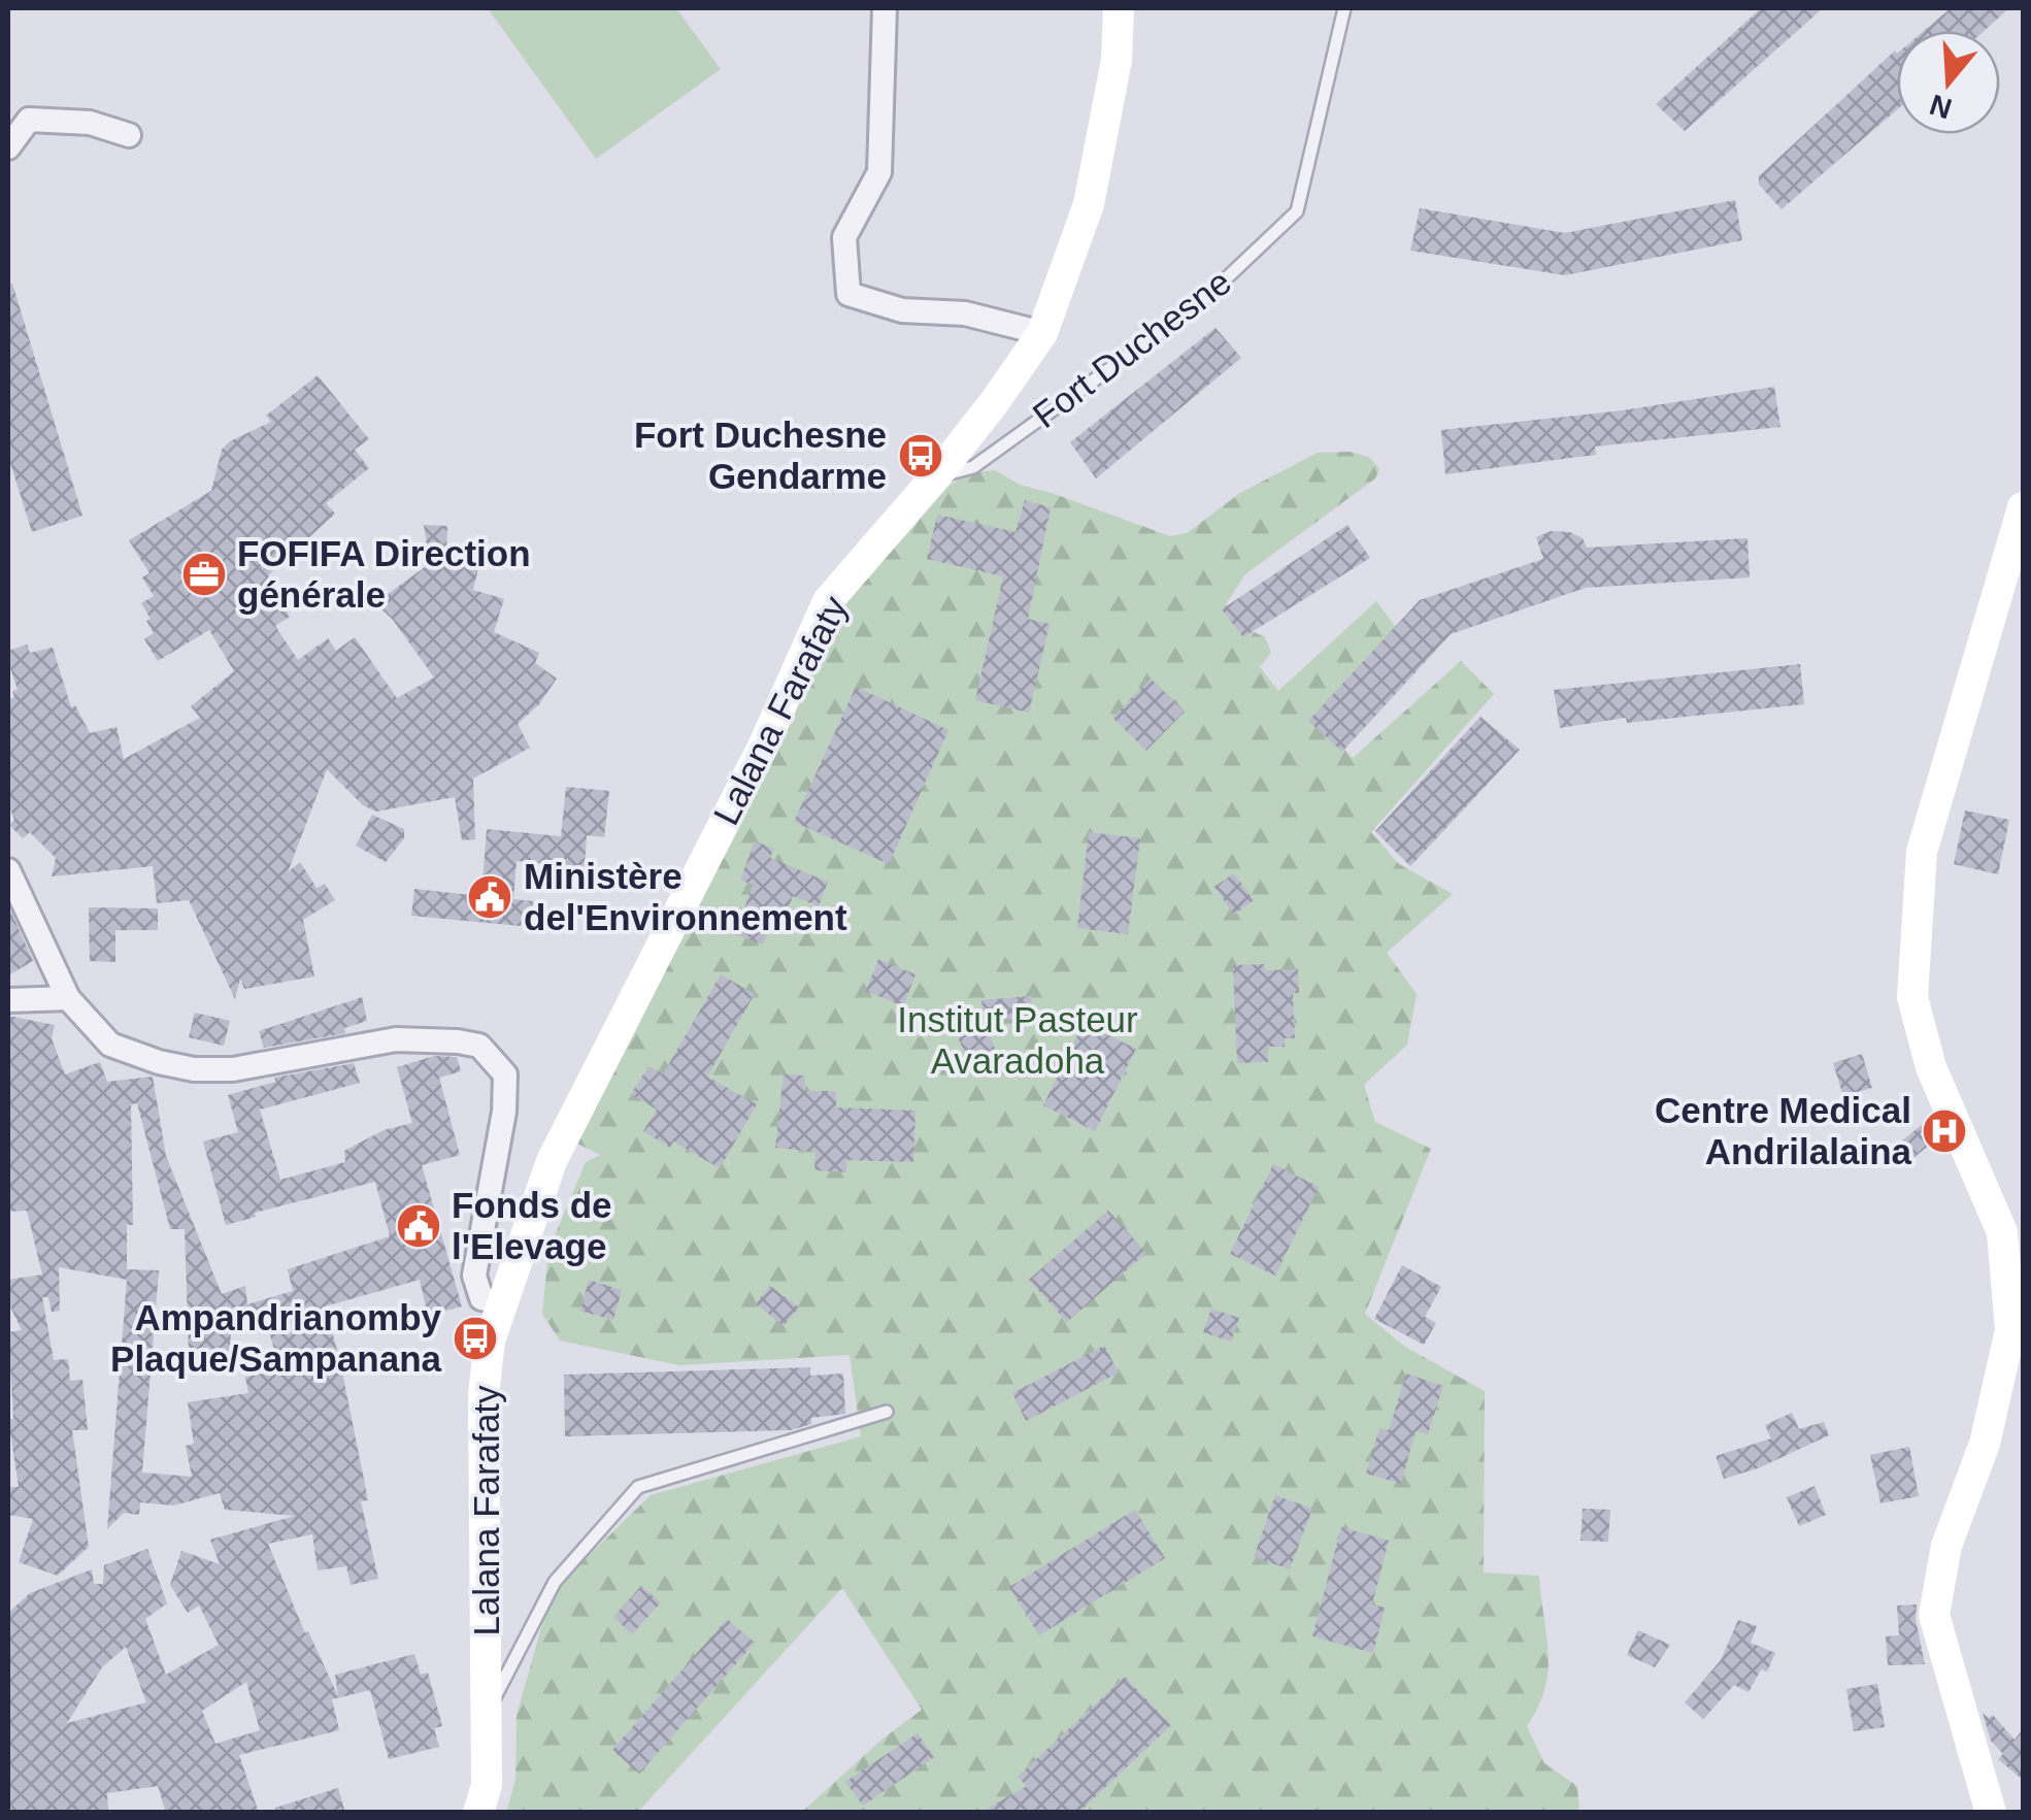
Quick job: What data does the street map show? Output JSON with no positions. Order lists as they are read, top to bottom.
{
  "streets": {
    "main road": ["Lalana Farafaty"],
    "lane": ["Fort Duchesne"]
  },
  "crossings": [
    ["Fort Duchesne", "Lalana Farafaty"]
  ],
  "parks": ["Institut Pasteur Avaradoha"],
  "places": {
    "bus stop": ["Fort Duchesne Gendarme", "Ampandrianomby Plaque/Sampanana"],
    "office": ["FOFIFA Direction générale"],
    "public building": ["Ministère del'Environnement", "Fonds de l'Elevage"],
    "hospital": ["Centre Medical Andrilalaina"]
  },
  "north": "bottom"
}
